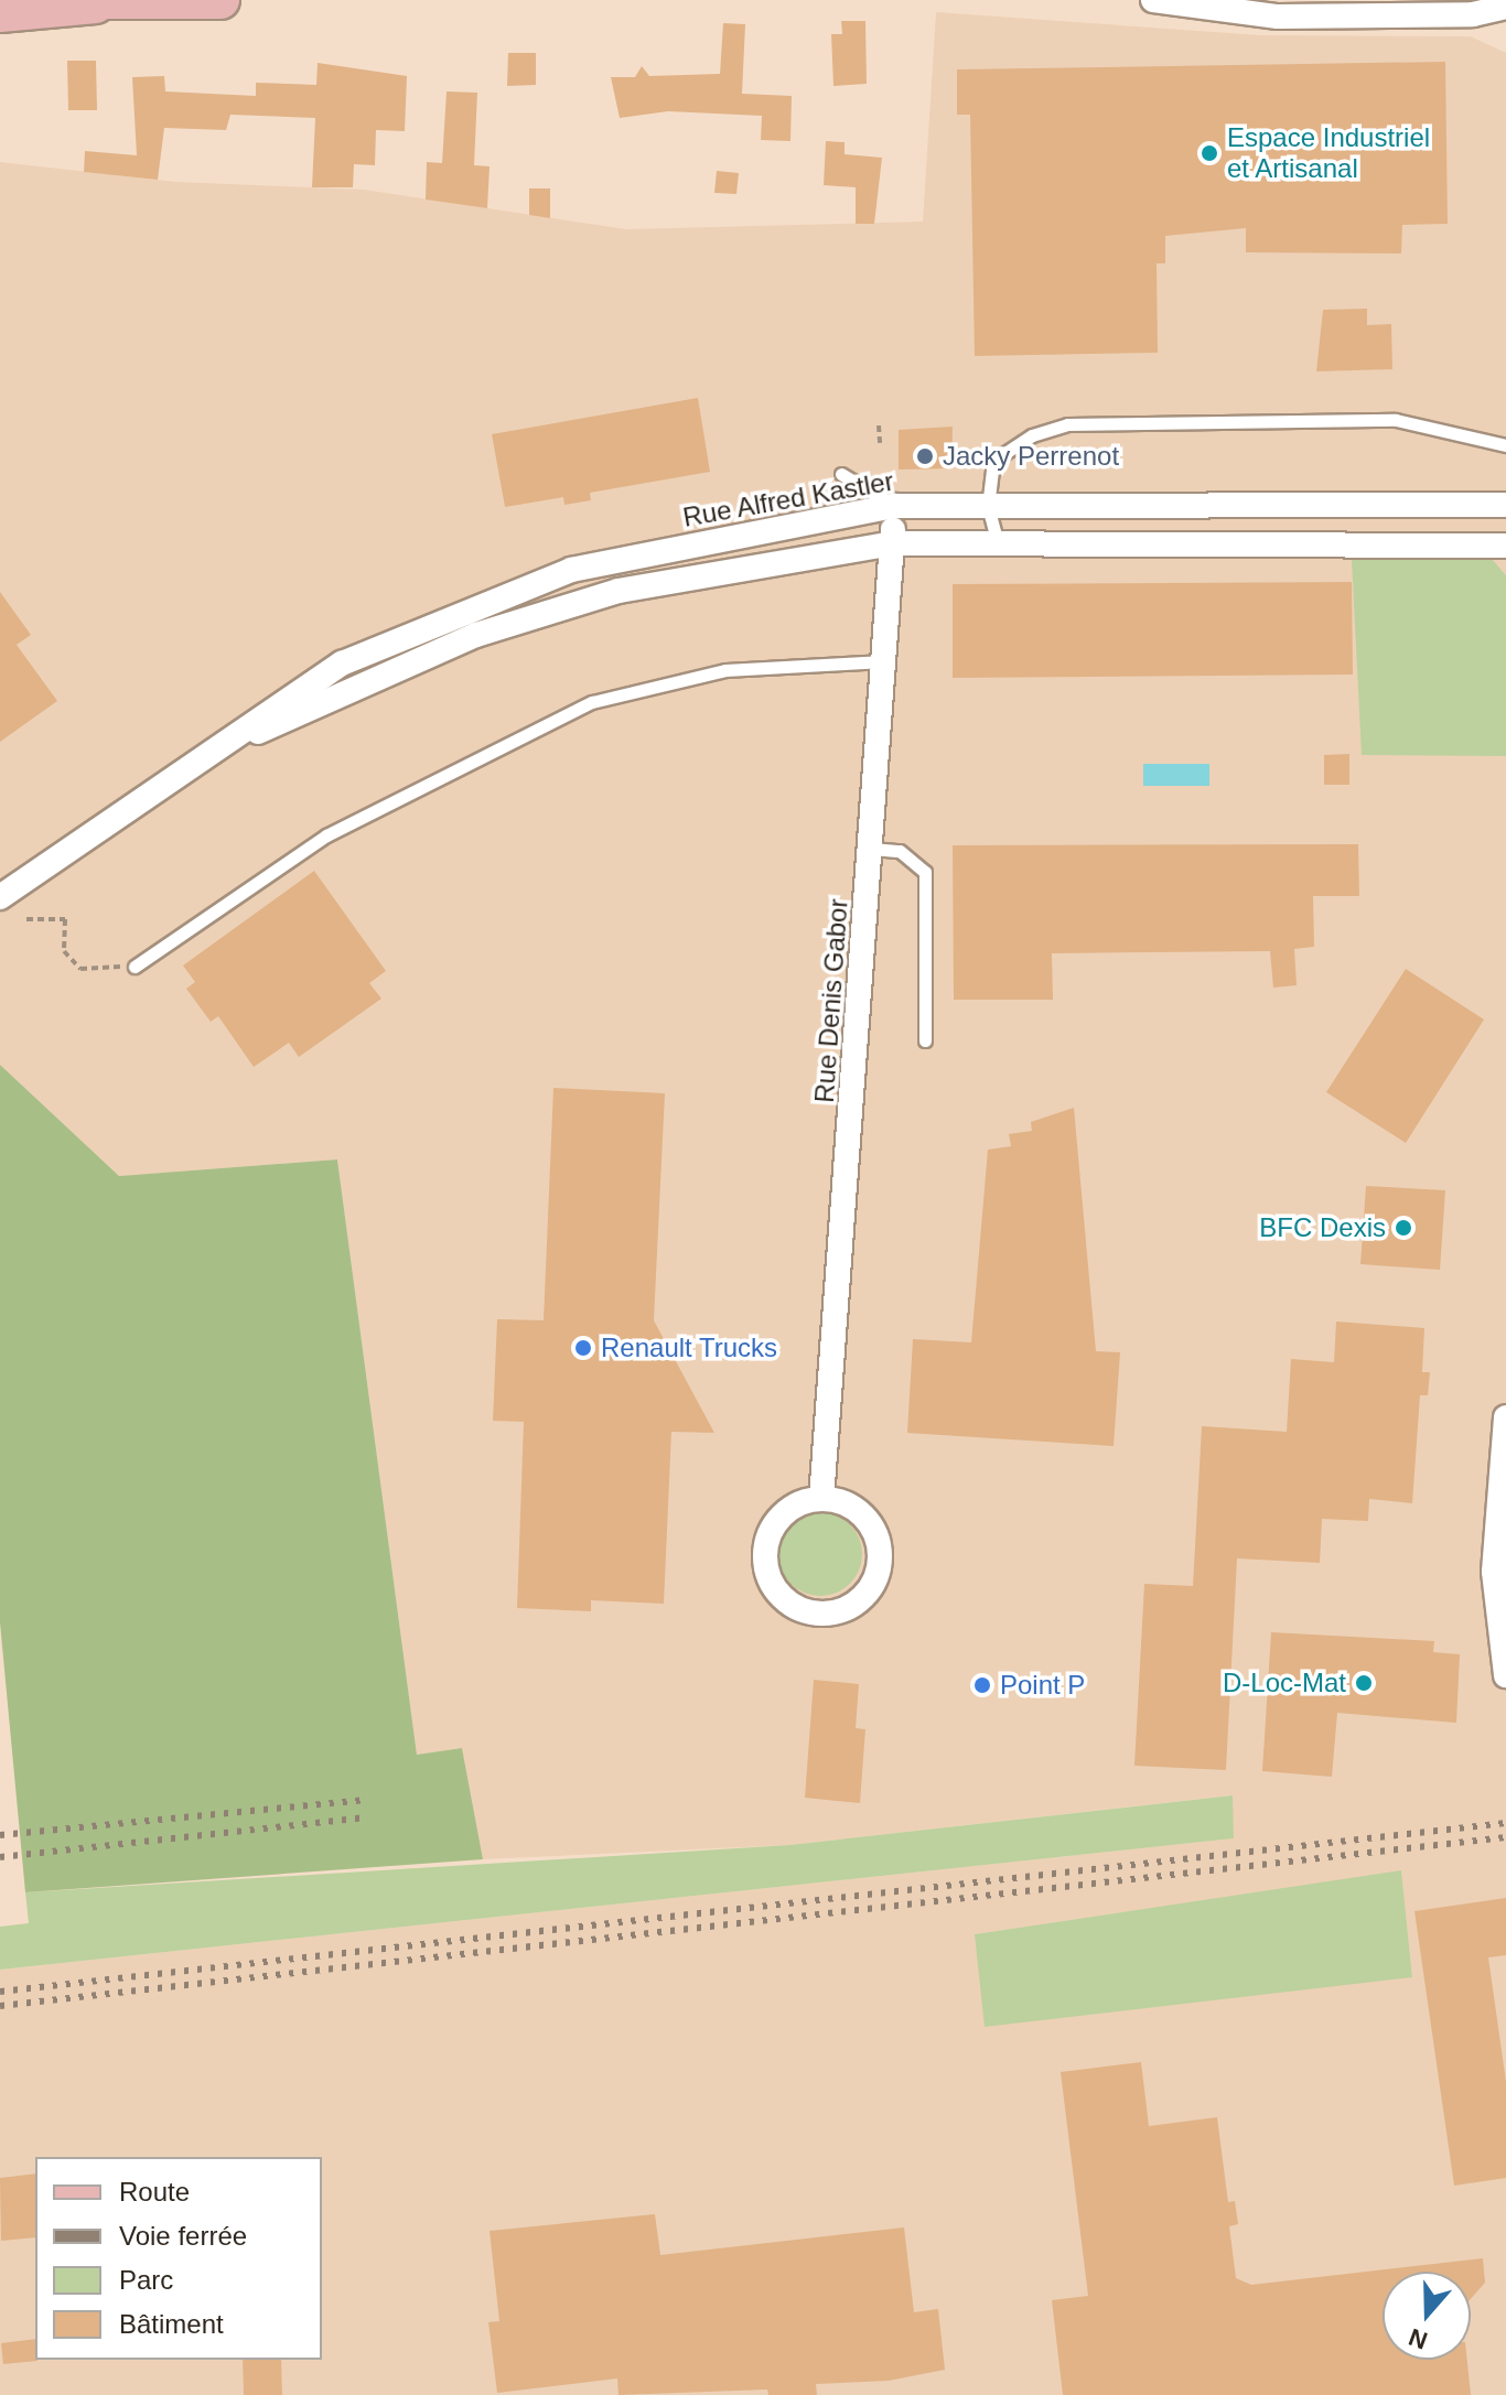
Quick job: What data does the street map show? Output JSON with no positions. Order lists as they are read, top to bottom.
{
  "streets": {
    "street": ["Rue Alfred Kastler", "Rue Denis Gabor"]
  },
  "crossings": [
    ["Rue Alfred Kastler", "Rue Denis Gabor"]
  ],
  "places": [
    "Espace Industriel et Artisanal",
    "Jacky Perrenot",
    "BFC Dexis",
    "Renault Trucks",
    "D-Loc-Mat",
    "Point P"
  ],
  "legend": [
    "Route",
    "Voie ferrée",
    "Parc",
    "Bâtiment"
  ],
  "north": "bottom"
}
